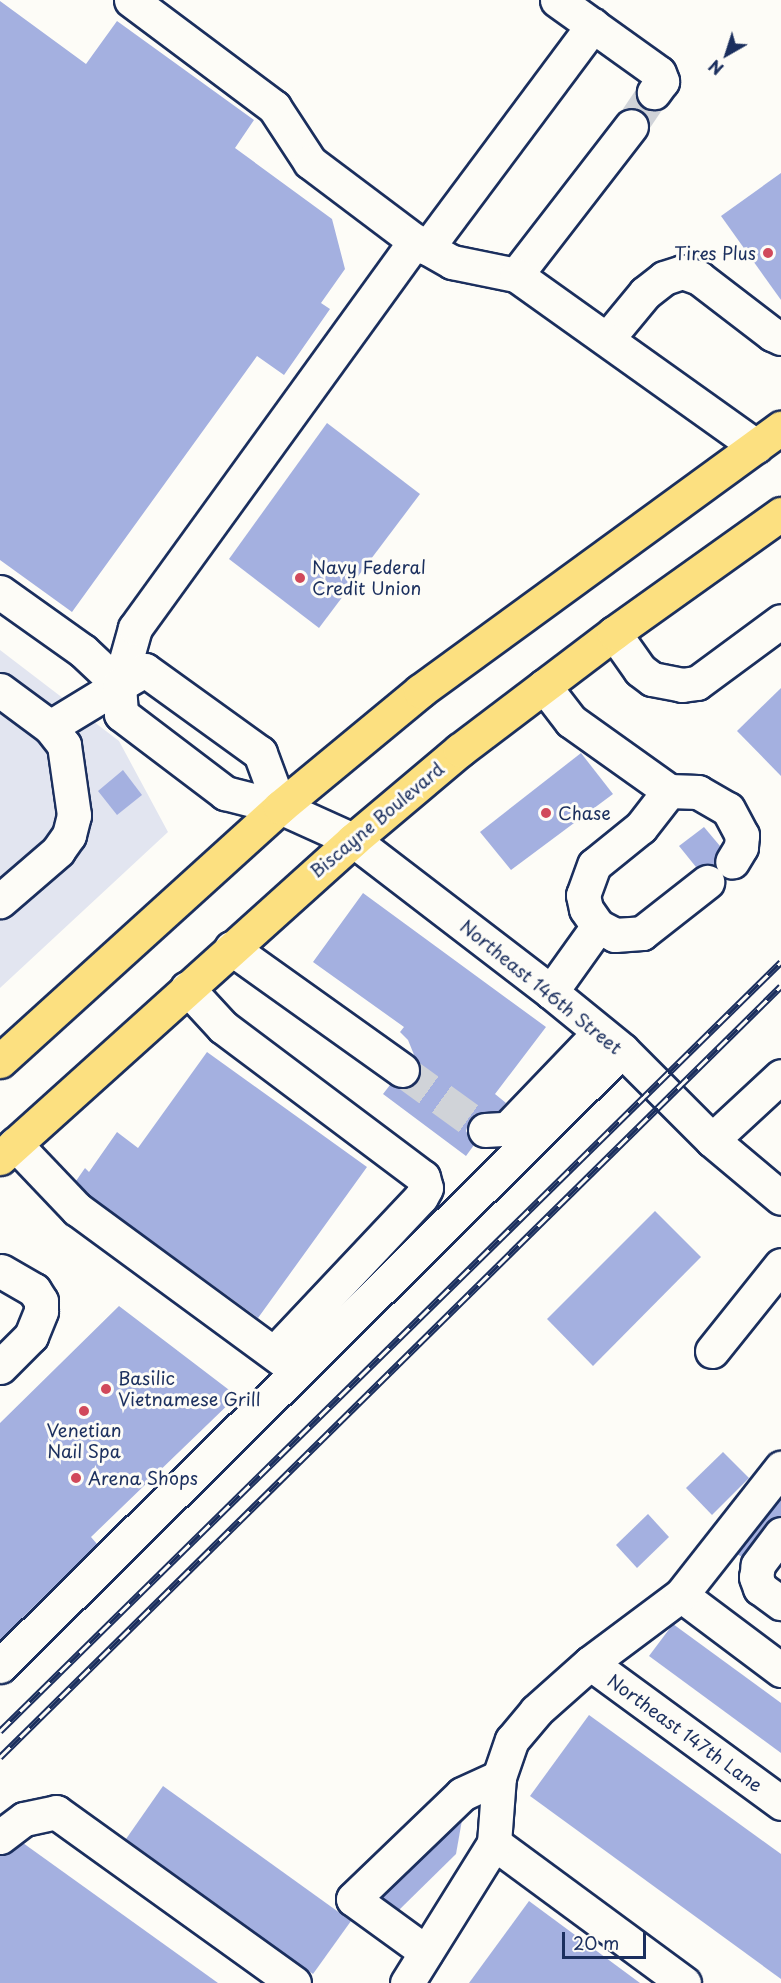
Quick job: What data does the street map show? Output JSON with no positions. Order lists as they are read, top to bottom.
{
  "streets": {
    "main road": ["Biscayne Boulevard"],
    "street": ["Northeast 146th Street", "Northeast 147th Lane"]
  },
  "crossings": [
    ["Biscayne Boulevard", "Northeast 146th Street"]
  ],
  "places": [
    "Tires Plus",
    "Navy Federal Credit Union",
    "Chase",
    "Basilic Vietnamese Grill",
    "Venetian Nail Spa",
    "Arena Shops"
  ],
  "scale_bar": "20 m",
  "north": "bottom left"
}
